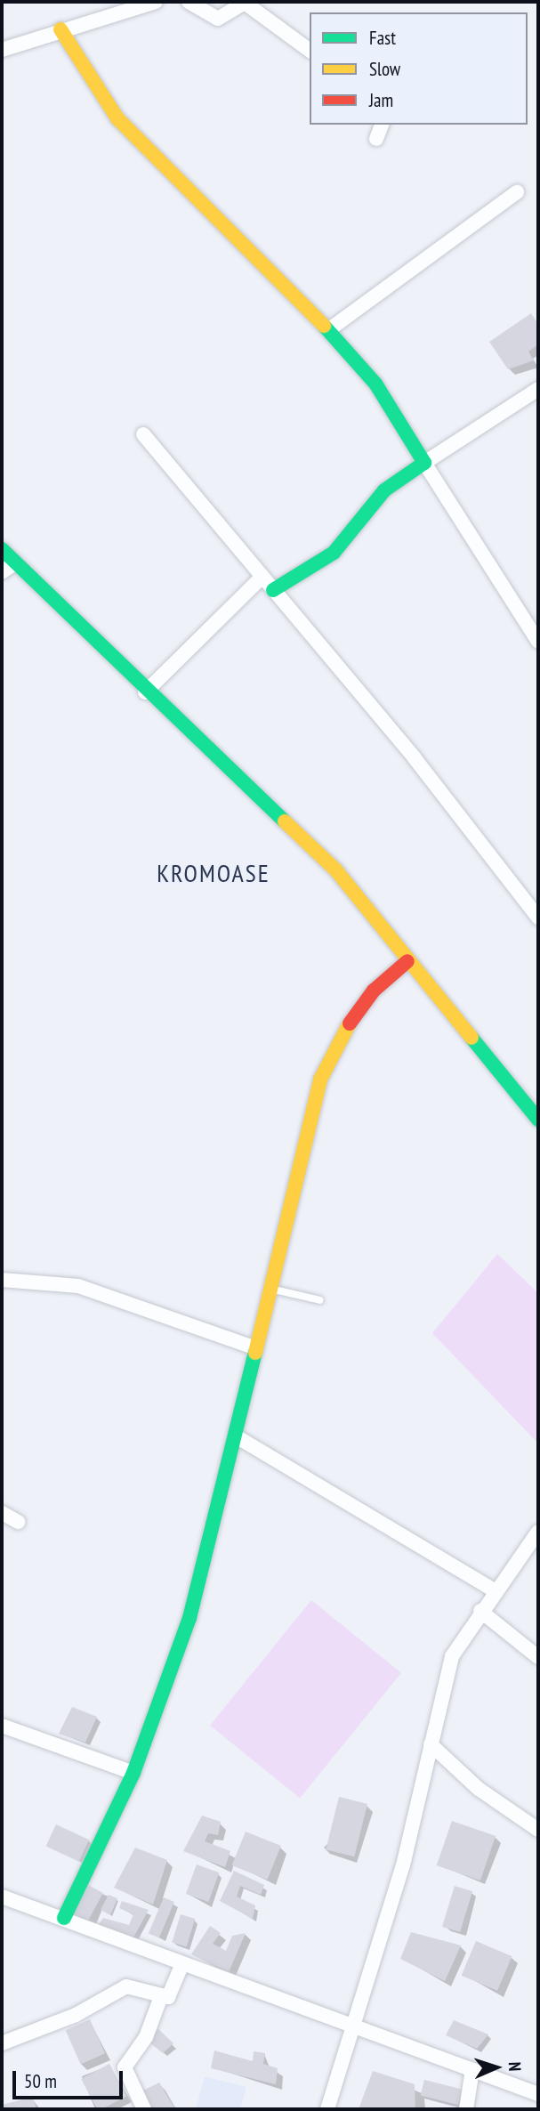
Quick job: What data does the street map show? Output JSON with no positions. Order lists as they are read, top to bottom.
{
  "districts": ["KROMOASE"],
  "legend": ["Fast", "Slow", "Jam"],
  "scale_bar": "50 m",
  "north": "right"
}
